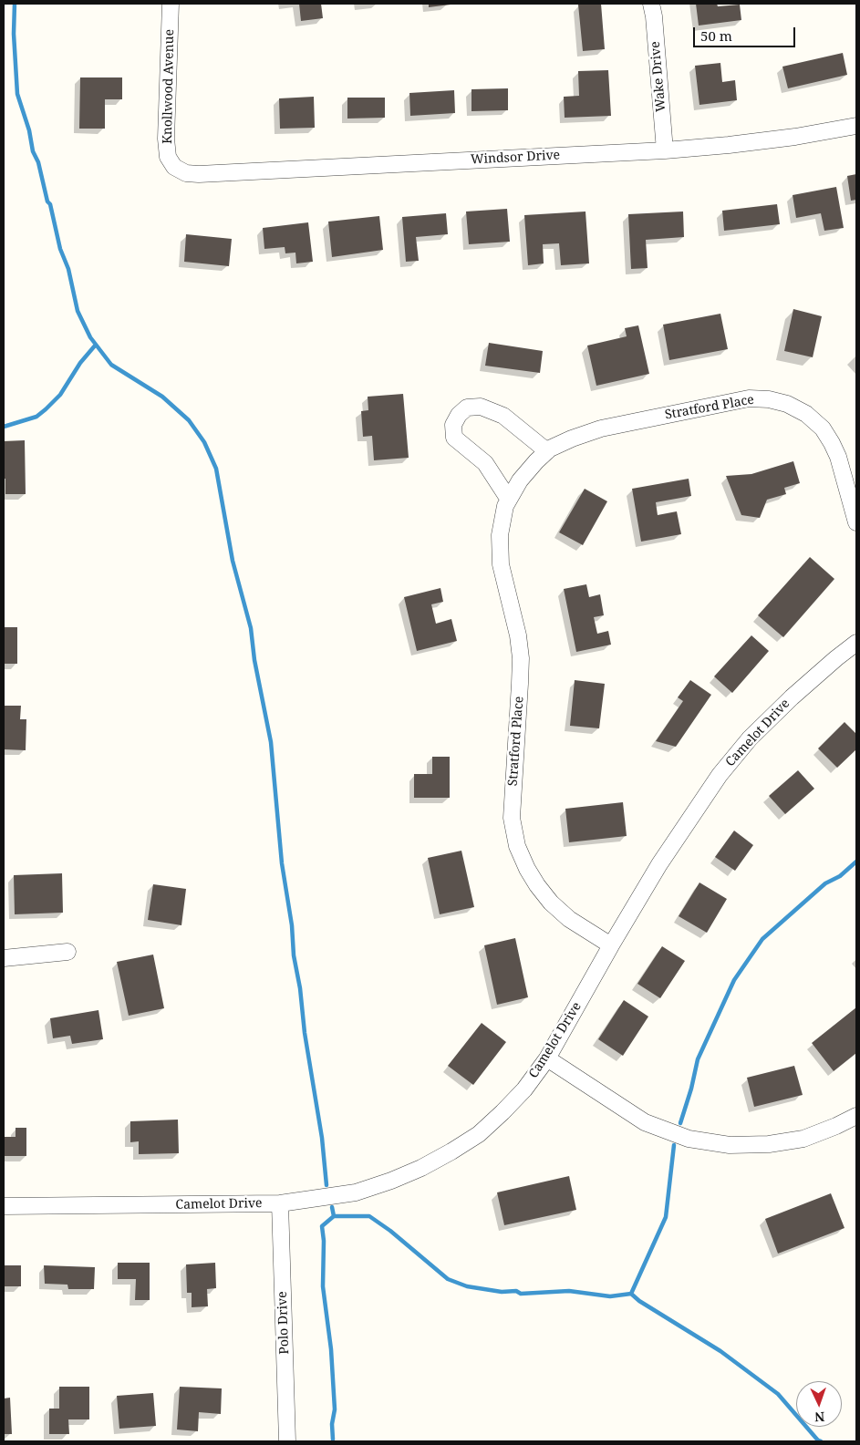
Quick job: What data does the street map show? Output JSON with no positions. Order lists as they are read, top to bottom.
{
  "streets": {
    "street": [
      "Wake Drive",
      "Knollwood Avenue",
      "Windsor Drive",
      "Stratford Place",
      "Camelot Drive",
      "Polo Drive"
    ]
  },
  "crossings": [
    ["Wake Drive", "Windsor Drive"],
    ["Knollwood Avenue", "Windsor Drive"],
    ["Stratford Place", "Camelot Drive"],
    ["Camelot Drive", "Polo Drive"]
  ],
  "scale_bar": "50 m",
  "north": "bottom"
}
